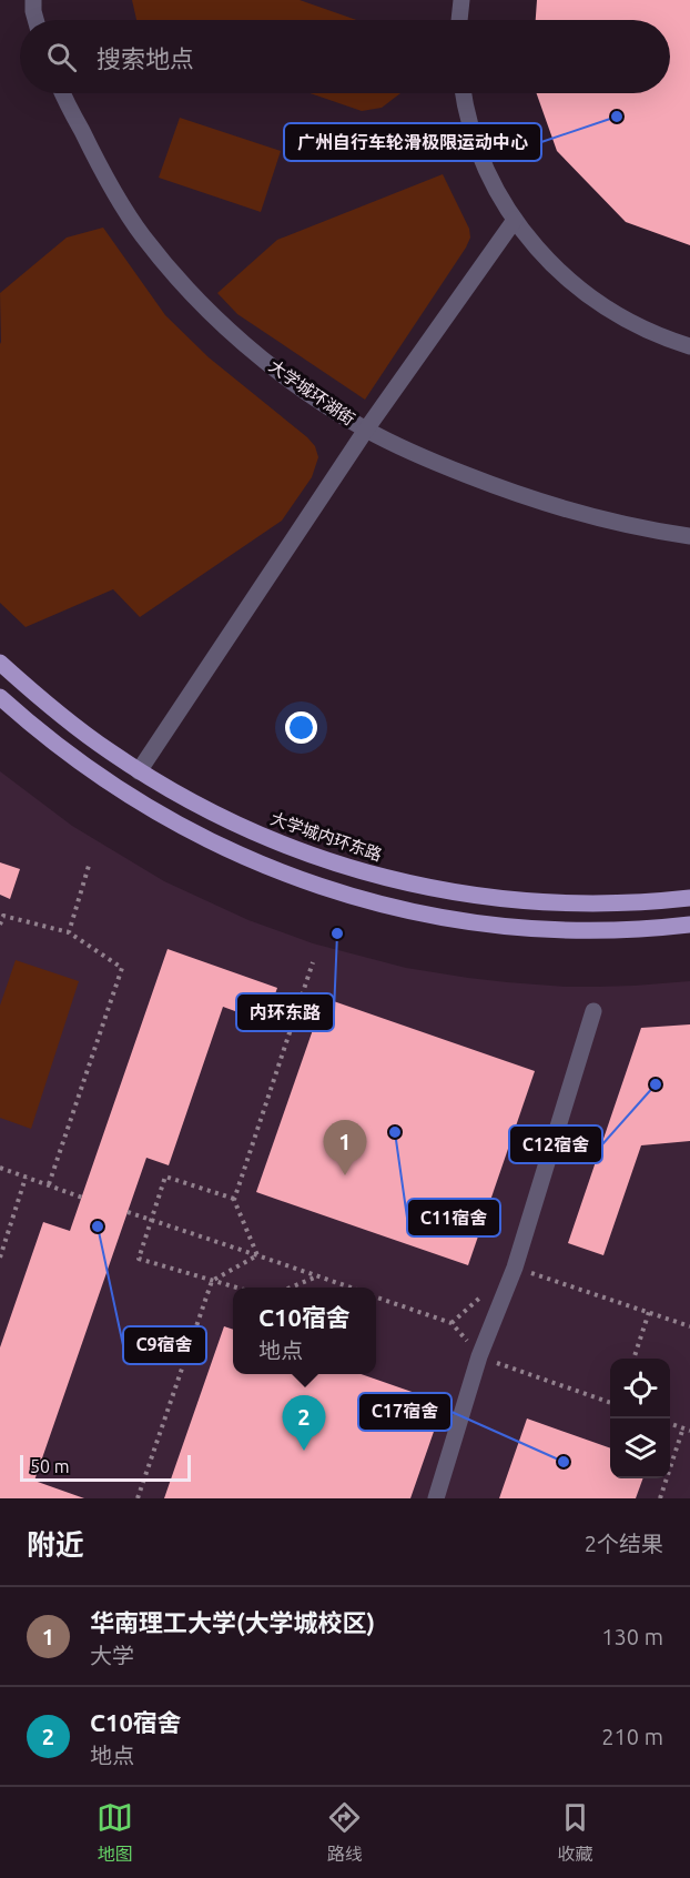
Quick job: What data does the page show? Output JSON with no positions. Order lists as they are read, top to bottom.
{
  "streets": {
    "main road": ["大学城内环东路"],
    "street": ["大学城环湖街"]
  },
  "places": [
    "广州自行车轮滑极限运动中心",
    "内环东路",
    "C12宿舍",
    "C11宿舍",
    "C9宿舍",
    "C17宿舍"
  ],
  "scale_bar": "50 m",
  "page": {
    "search": "搜索地点",
    "pins": ["1", "2"],
    "popup": ["C10宿舍", "地点"],
    "scale": "50 m",
    "heading": ["附近", "2个结果"],
    "list": [
      {
        "mark": "1",
        "name": "华南理工大学(大学城校区)",
        "note": "大学",
        "value": "130 m"
      },
      {
        "mark": "2",
        "name": "C10宿舍",
        "note": "地点",
        "value": "210 m"
      }
    ],
    "nav": ["地图", "路线", "收藏"]
  }
}
